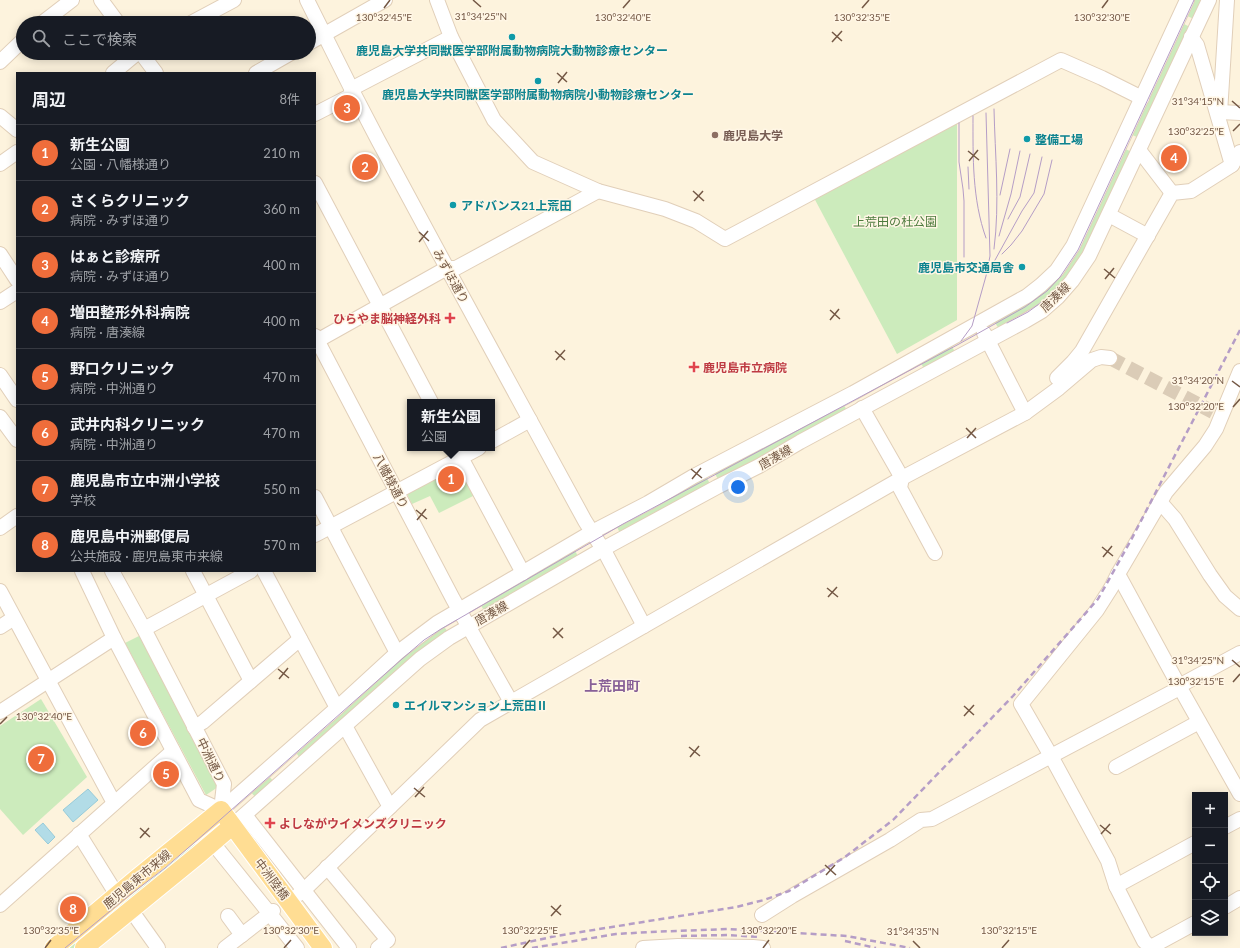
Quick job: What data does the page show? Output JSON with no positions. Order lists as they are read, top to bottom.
{
  "streets": {
    "main road": ["鹿児島東市来線", "中洲陸橋"],
    "street": [
      "みずほ通り",
      "唐湊線",
      "八幡様通り",
      "中洲通り"
    ]
  },
  "crossings": [
    ["みずほ通り", "唐湊線"],
    ["唐湊線", "八幡様通り"],
    ["唐湊線", "中洲通り"],
    ["唐湊線", "鹿児島東市来線"],
    ["唐湊線", "中洲陸橋"],
    ["中洲通り", "鹿児島東市来線"],
    ["中洲通り", "中洲陸橋"],
    ["鹿児島東市来線", "中洲陸橋"]
  ],
  "districts": ["上荒田町"],
  "parks": ["上荒田の杜公園"],
  "places": {
    "other": [
      "鹿児島大学共同獣医学部附属動物病院大動物診療センター",
      "鹿児島大学共同獣医学部附属動物病院小動物診療センター",
      "鹿児島大学",
      "整備工場",
      "アドバンス21上荒田",
      "鹿児島市交通局舎",
      "エイルマンション上荒田Ⅱ"
    ],
    "health": ["ひらやま脳神経外科", "鹿児島市立病院", "よしながウイメンズクリニック"]
  },
  "page": {
    "search": "ここで検索",
    "heading": ["周辺", "8件"],
    "pins": [
      "3",
      "4",
      "2",
      "1",
      "6",
      "7",
      "5",
      "8"
    ],
    "list": [
      {
        "mark": "1",
        "name": "新生公園",
        "note": "公園 · 八幡様通り",
        "value": "210 m"
      },
      {
        "mark": "2",
        "name": "さくらクリニック",
        "note": "病院 · みずほ通り",
        "value": "360 m"
      },
      {
        "mark": "3",
        "name": "はぁと診療所",
        "note": "病院 · みずほ通り",
        "value": "400 m"
      },
      {
        "mark": "4",
        "name": "増田整形外科病院",
        "note": "病院 · 唐湊線",
        "value": "400 m"
      },
      {
        "mark": "5",
        "name": "野口クリニック",
        "note": "病院 · 中洲通り",
        "value": "470 m"
      },
      {
        "mark": "6",
        "name": "武井内科クリニック",
        "note": "病院 · 中洲通り",
        "value": "470 m"
      },
      {
        "mark": "7",
        "name": "鹿児島市立中洲小学校",
        "note": "学校",
        "value": "550 m"
      },
      {
        "mark": "8",
        "name": "鹿児島中洲郵便局",
        "note": "公共施設 · 鹿児島東市来線",
        "value": "570 m"
      }
    ],
    "popup": ["新生公園", "公園"],
    "map_buttons": ["+", "−"]
  },
  "coordinates": [
    "31°34'25\"N",
    "130°32'45\"E",
    "130°32'40\"E",
    "130°32'35\"E",
    "130°32'30\"E",
    "31°34'15\"N",
    "130°32'25\"E",
    "31°34'20\"N",
    "130°32'20\"E",
    "130°32'15\"E",
    "31°34'35\"N"
  ]
}
